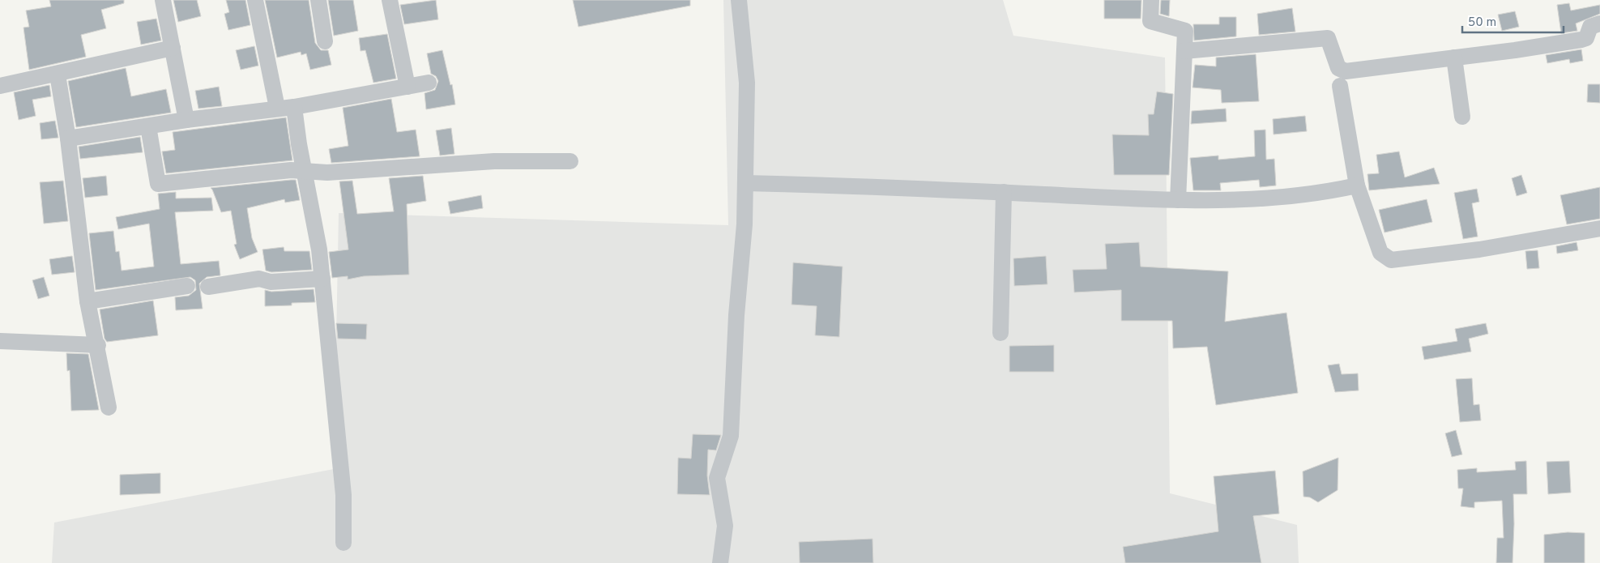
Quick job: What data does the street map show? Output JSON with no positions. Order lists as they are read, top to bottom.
{
  "scale_bar": "50 m"
}
